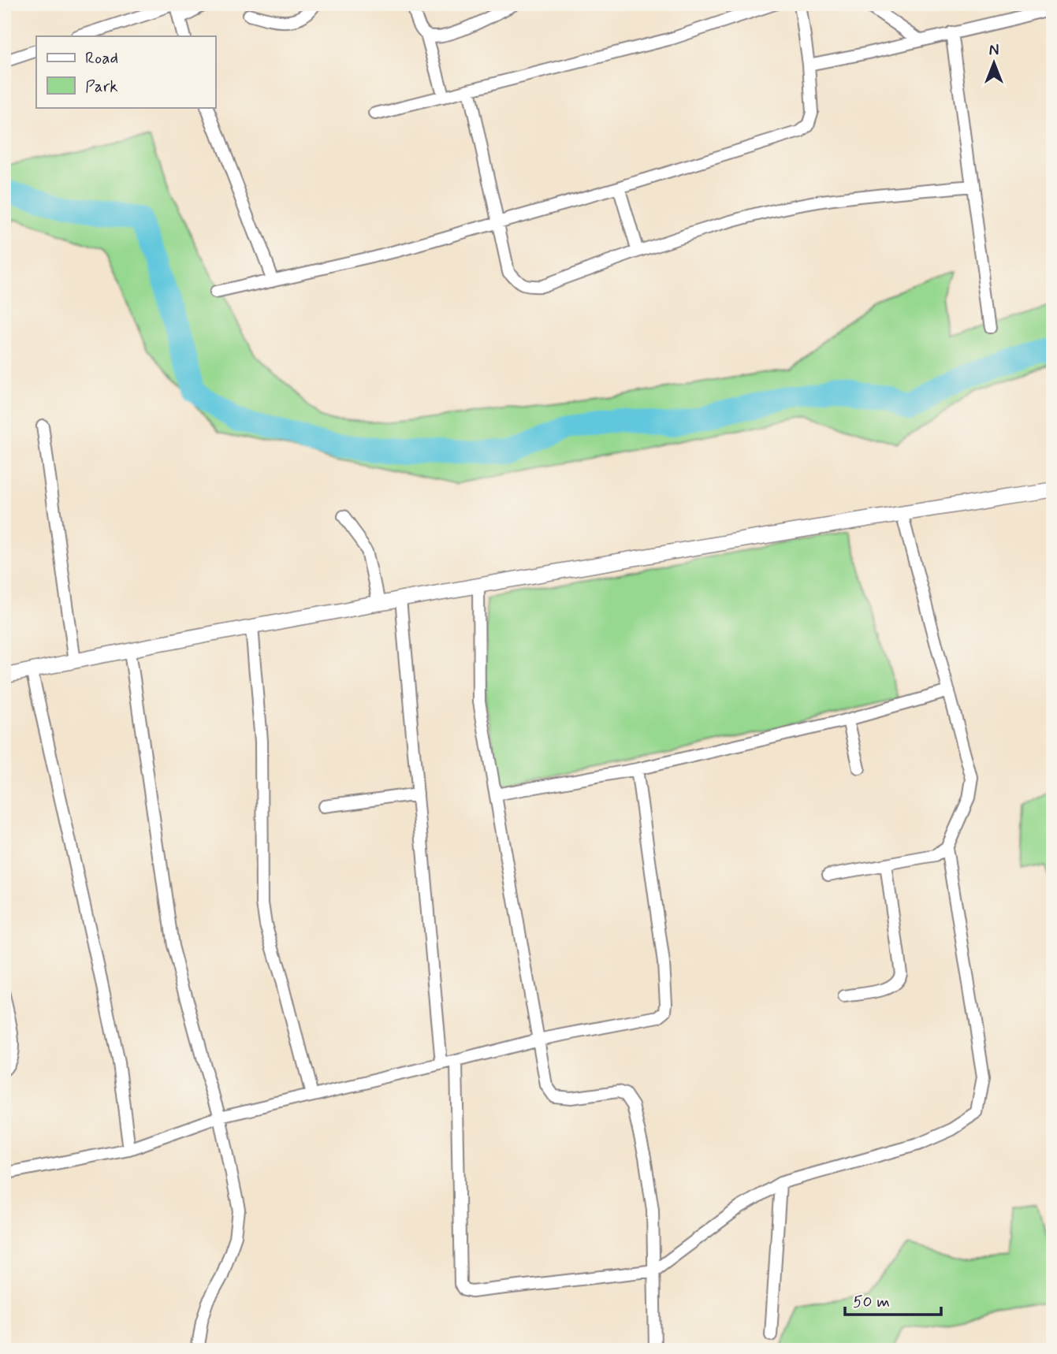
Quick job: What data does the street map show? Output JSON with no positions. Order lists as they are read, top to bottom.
{
  "legend": ["Road", "Park"],
  "scale_bar": "50 m",
  "north": "top"
}
